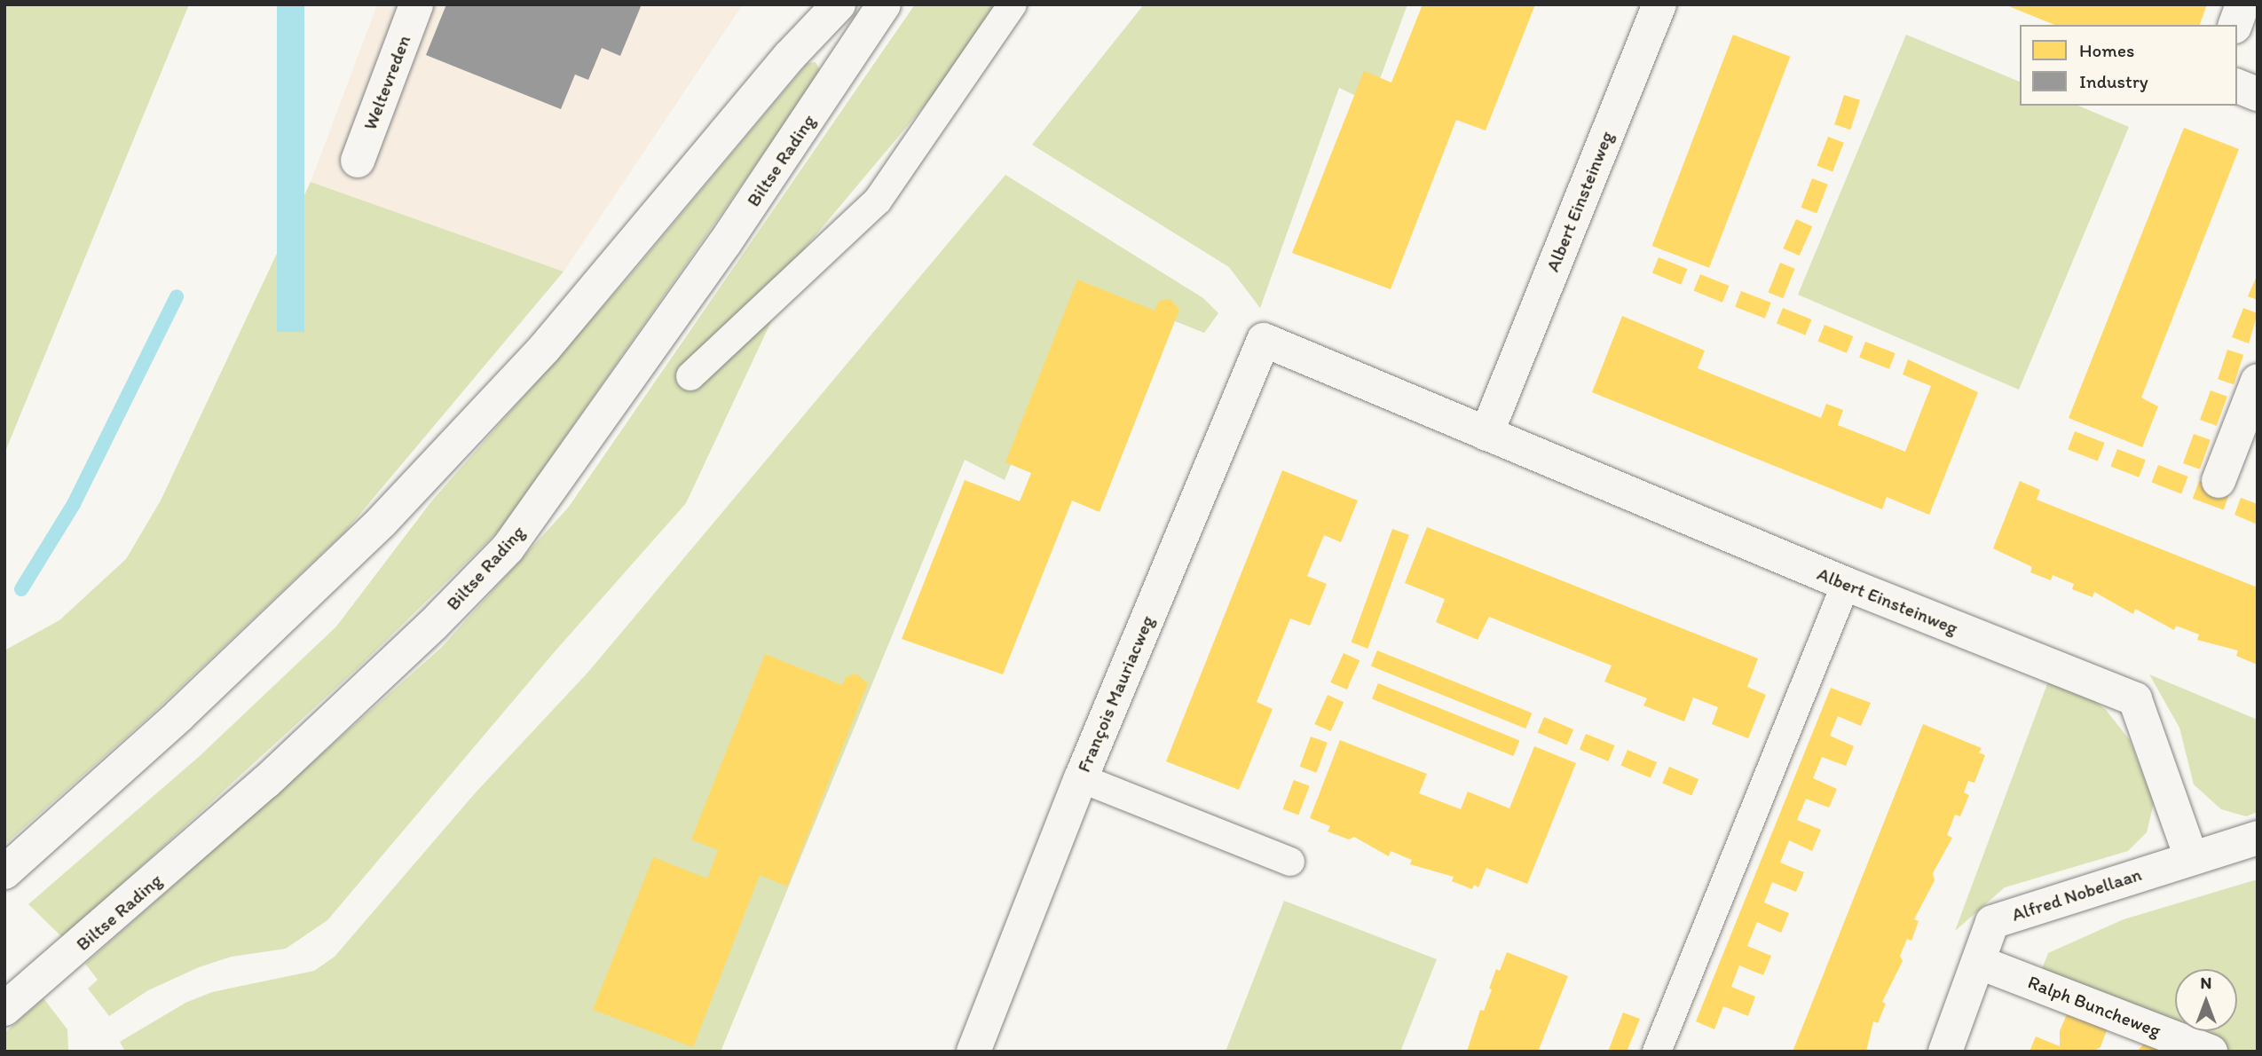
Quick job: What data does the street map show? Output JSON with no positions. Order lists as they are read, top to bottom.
{
  "streets": {
    "street": [
      "Weltevreden",
      "Biltse Rading",
      "Albert Einsteinweg",
      "François Mauriacweg",
      "Alfred Nobellaan",
      "Ralph Buncheweg"
    ]
  },
  "crossings": [
    ["Albert Einsteinweg", "François Mauriacweg"],
    ["Albert Einsteinweg", "Alfred Nobellaan"],
    ["Alfred Nobellaan", "Ralph Buncheweg"]
  ],
  "legend": ["Homes", "Industry"],
  "north": "top"
}
